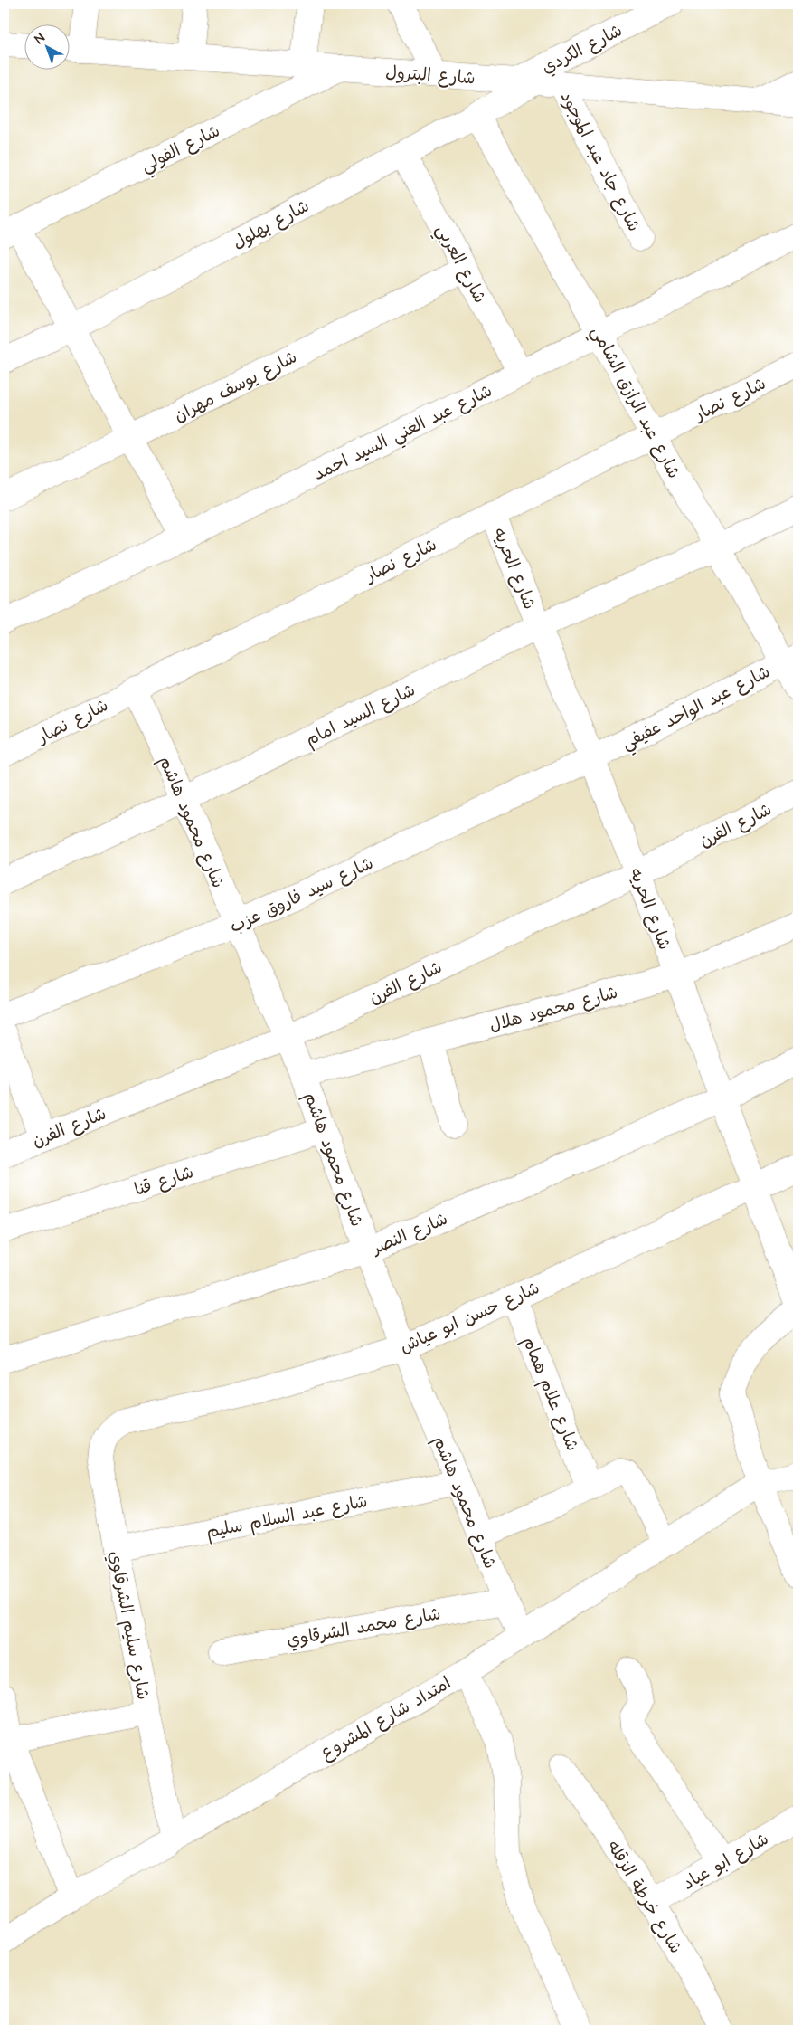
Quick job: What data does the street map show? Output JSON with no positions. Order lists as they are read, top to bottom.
{
  "streets": {
    "street": [
      "شارع الكردي",
      "شارع البترول",
      "شارع الفولي",
      "شارع جاد عبد الموجود",
      "شارع بهلول",
      "شارع العربي",
      "شارع يوسف مهران",
      "شارع نصار",
      "شارع عبد الرازق الشامي",
      "شارع عبد الغني السيد احمد",
      "شارع الحريه",
      "شارع عبد الواحد عفيفي",
      "شارع السيد امام",
      "شارع محمود هاشم",
      "شارع الفرن",
      "شارع سيد فاروق عزب",
      "شارع محمود هلال",
      "شارع قنا",
      "شارع النصر",
      "شارع حسن ابو عياش",
      "شارع علام همام",
      "شارع عبد السلام سليم",
      "شارع سليم الشرقاوي",
      "شارع محمد الشرقاوي",
      "امتداد شارع المشروع",
      "شارع ابو عياد",
      "شارع خرطة الزقله"
    ]
  },
  "crossings": [
    ["شارع الكردي", "شارع البترول"],
    ["شارع الكردي", "شارع بهلول"],
    ["شارع البترول", "شارع الفولي"],
    ["شارع البترول", "شارع جاد عبد الموجود"],
    ["شارع البترول", "شارع بهلول"],
    ["شارع الفولي", "شارع بهلول"],
    ["شارع الفولي", "شارع يوسف مهران"],
    ["شارع الفولي", "شارع عبد الغني السيد احمد"],
    ["شارع بهلول", "شارع العربي"],
    ["شارع بهلول", "شارع عبد الرازق الشامي"],
    ["شارع العربي", "شارع يوسف مهران"],
    ["شارع العربي", "شارع عبد الغني السيد احمد"],
    ["شارع نصار", "شارع عبد الرازق الشامي"],
    ["شارع نصار", "شارع الحريه"],
    ["شارع نصار", "شارع محمود هاشم"],
    ["شارع عبد الرازق الشامي", "شارع عبد الغني السيد احمد"],
    ["شارع عبد الرازق الشامي", "شارع عبد الواحد عفيفي"],
    ["شارع عبد الرازق الشامي", "شارع السيد امام"],
    ["شارع الحريه", "شارع عبد الواحد عفيفي"],
    ["شارع الحريه", "شارع السيد امام"],
    ["شارع الحريه", "شارع الفرن"],
    ["شارع الحريه", "شارع سيد فاروق عزب"],
    ["شارع الحريه", "شارع محمود هلال"],
    ["شارع الحريه", "شارع النصر"],
    ["شارع الحريه", "شارع حسن ابو عياش"],
    ["شارع عبد الواحد عفيفي", "شارع سيد فاروق عزب"],
    ["شارع السيد امام", "شارع محمود هاشم"],
    ["شارع محمود هاشم", "شارع الفرن"],
    ["شارع محمود هاشم", "شارع سيد فاروق عزب"],
    ["شارع محمود هاشم", "شارع محمود هلال"],
    ["شارع محمود هاشم", "شارع قنا"],
    ["شارع محمود هاشم", "شارع النصر"],
    ["شارع محمود هاشم", "شارع حسن ابو عياش"],
    ["شارع محمود هاشم", "شارع عبد السلام سليم"],
    ["شارع محمود هاشم", "شارع محمد الشرقاوي"],
    ["شارع محمود هاشم", "امتداد شارع المشروع"],
    ["شارع حسن ابو عياش", "شارع علام همام"],
    ["شارع حسن ابو عياش", "شارع سليم الشرقاوي"],
    ["شارع عبد السلام سليم", "شارع سليم الشرقاوي"],
    ["شارع سليم الشرقاوي", "امتداد شارع المشروع"],
    ["شارع ابو عياد", "شارع خرطة الزقله"]
  ],
  "north": "top left"
}
